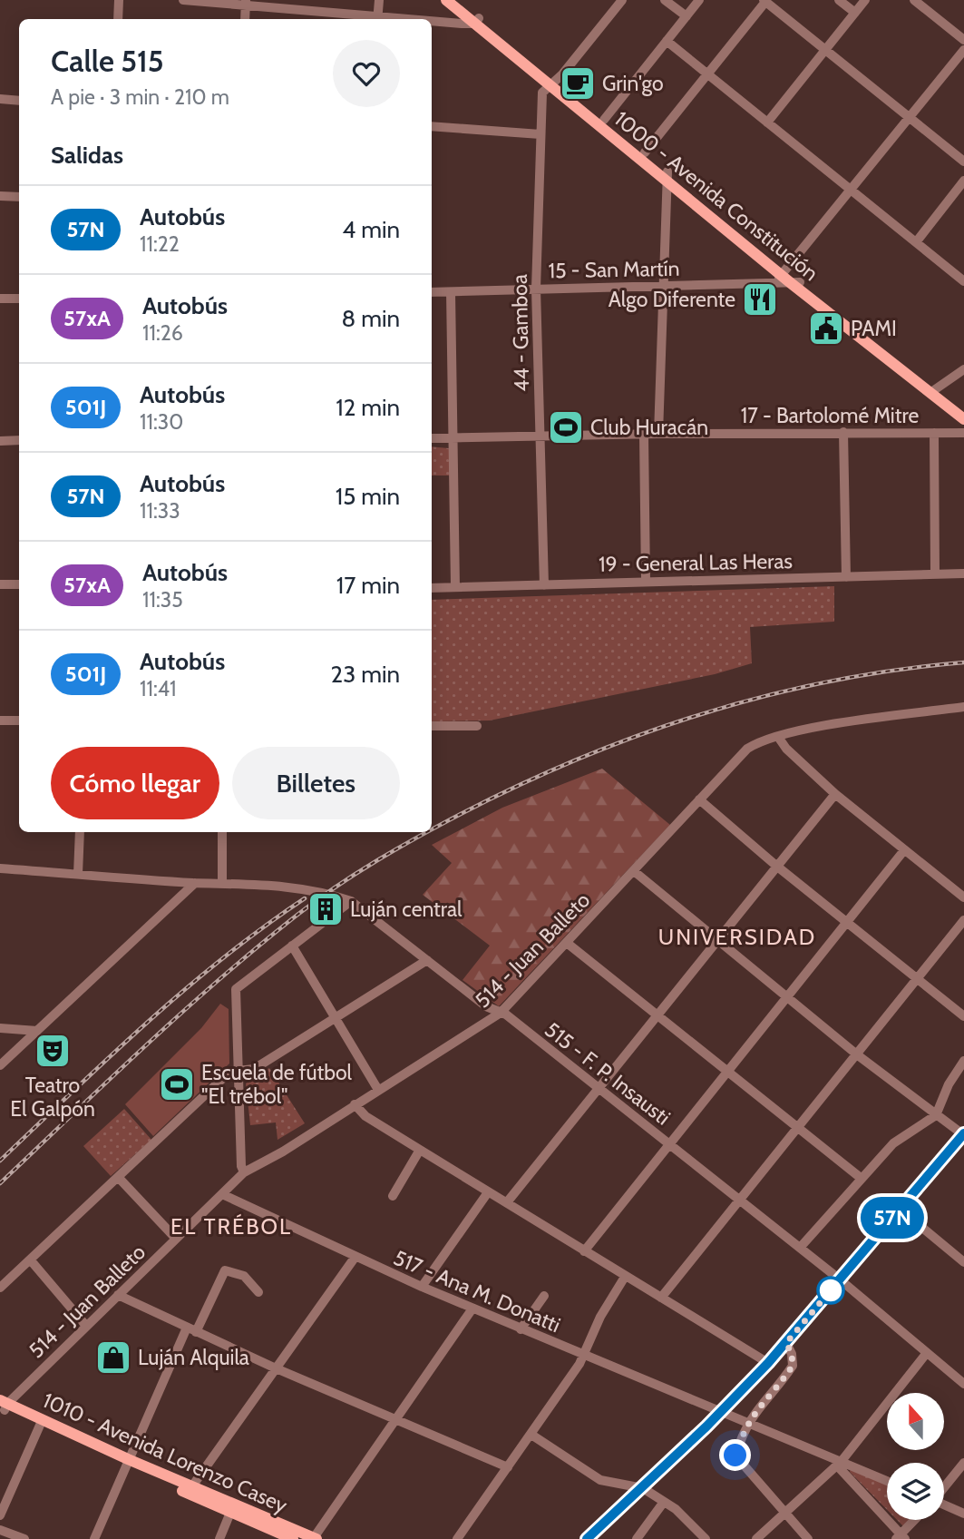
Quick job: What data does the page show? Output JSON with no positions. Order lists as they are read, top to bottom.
{
  "streets": {
    "main road": ["1000 - Avenida Constitución", "1010 - Avenida Lorenzo Casey"],
    "street": [
      "15 - San Martín",
      "44 - Gamboa",
      "17 - Bartolomé Mitre",
      "19 - General Las Heras",
      "514 - Juan Balleto",
      "515 - F. P. Insausti",
      "517 - Ana M. Donatti"
    ]
  },
  "crossings": [
    ["1000 - Avenida Constitución", "15 - San Martín"],
    ["1000 - Avenida Constitución", "44 - Gamboa"],
    ["15 - San Martín", "44 - Gamboa"],
    ["44 - Gamboa", "17 - Bartolomé Mitre"],
    ["44 - Gamboa", "19 - General Las Heras"],
    ["514 - Juan Balleto", "515 - F. P. Insausti"],
    ["514 - Juan Balleto", "517 - Ana M. Donatti"],
    ["514 - Juan Balleto", "1010 - Avenida Lorenzo Casey"]
  ],
  "districts": ["UNIVERSIDAD", "EL TRÉBOL"],
  "places": {
    "cafe": ["Grin'go"],
    "restaurant": ["Algo Diferente"],
    "public building": ["PAMI"],
    "sports": ["Club Huracán", "Escuela de fútbol \"El trébol\""],
    "building": ["Luján central"],
    "theatre": ["Teatro El Galpón"],
    "shop": ["Luján Alquila"]
  },
  "lines": ["bus line 57N"],
  "north": "top",
  "page": {
    "on_map": "57N",
    "heading": [
      ["Calle 515", "A pie · 3 min · 210 m"],
      "Salidas"
    ],
    "list": [
      {
        "mark": "57N",
        "name": "Autobús",
        "note": "11:22",
        "value": "4 min"
      },
      {
        "mark": "57xA",
        "name": "Autobús",
        "note": "11:26",
        "value": "8 min"
      },
      {
        "mark": "501J",
        "name": "Autobús",
        "note": "11:30",
        "value": "12 min"
      },
      {
        "mark": "57N",
        "name": "Autobús",
        "note": "11:33",
        "value": "15 min"
      },
      {
        "mark": "57xA",
        "name": "Autobús",
        "note": "11:35",
        "value": "17 min"
      },
      {
        "mark": "501J",
        "name": "Autobús",
        "note": "11:41",
        "value": "23 min"
      }
    ],
    "buttons": ["Cómo llegar", "Billetes"]
  }
}
